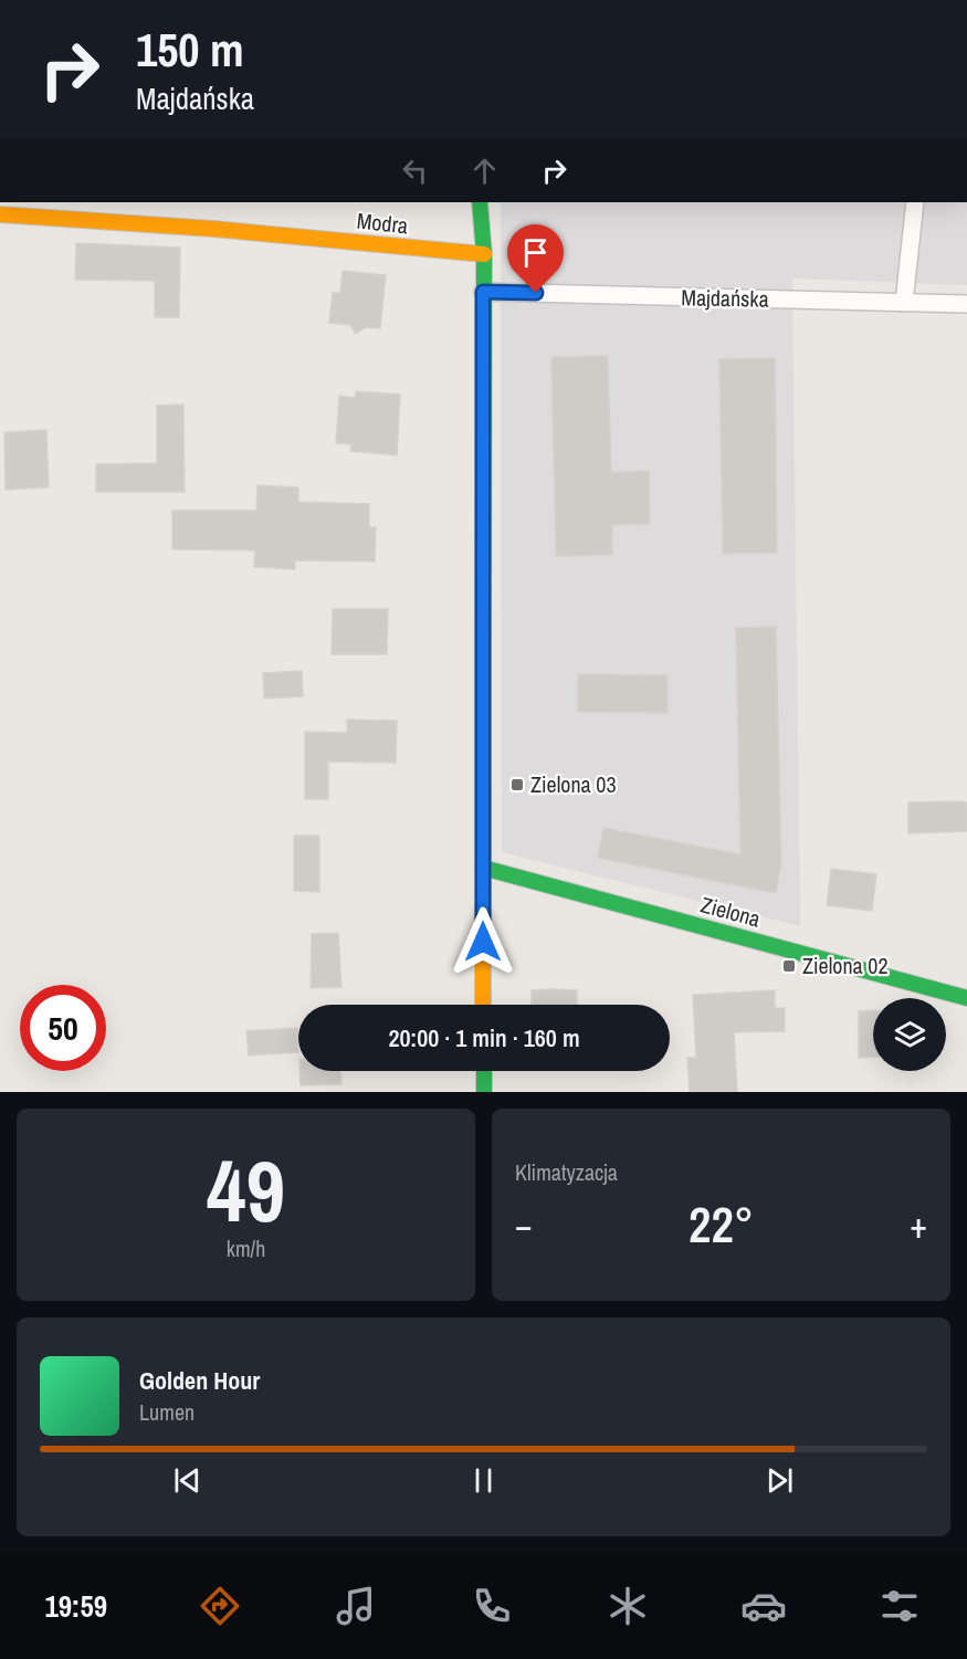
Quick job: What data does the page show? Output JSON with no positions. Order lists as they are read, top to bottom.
{
  "streets": {
    "street": ["Modra", "Zielona"],
    "lane": ["Majdańska"]
  },
  "places": {
    "transit": ["Zielona 03", "Zielona 02"]
  },
  "page": {
    "turn": ["150 m", "Majdańska"],
    "limit": "50",
    "trip": "20:00 · 1 min · 160 m",
    "tile": [
      ["49", "km/h"],
      "Klimatyzacja"
    ],
    "heat": ["−", "22°", "+"],
    "song": ["Golden Hour", "Lumen"],
    "tabs": "19:59"
  }
}
